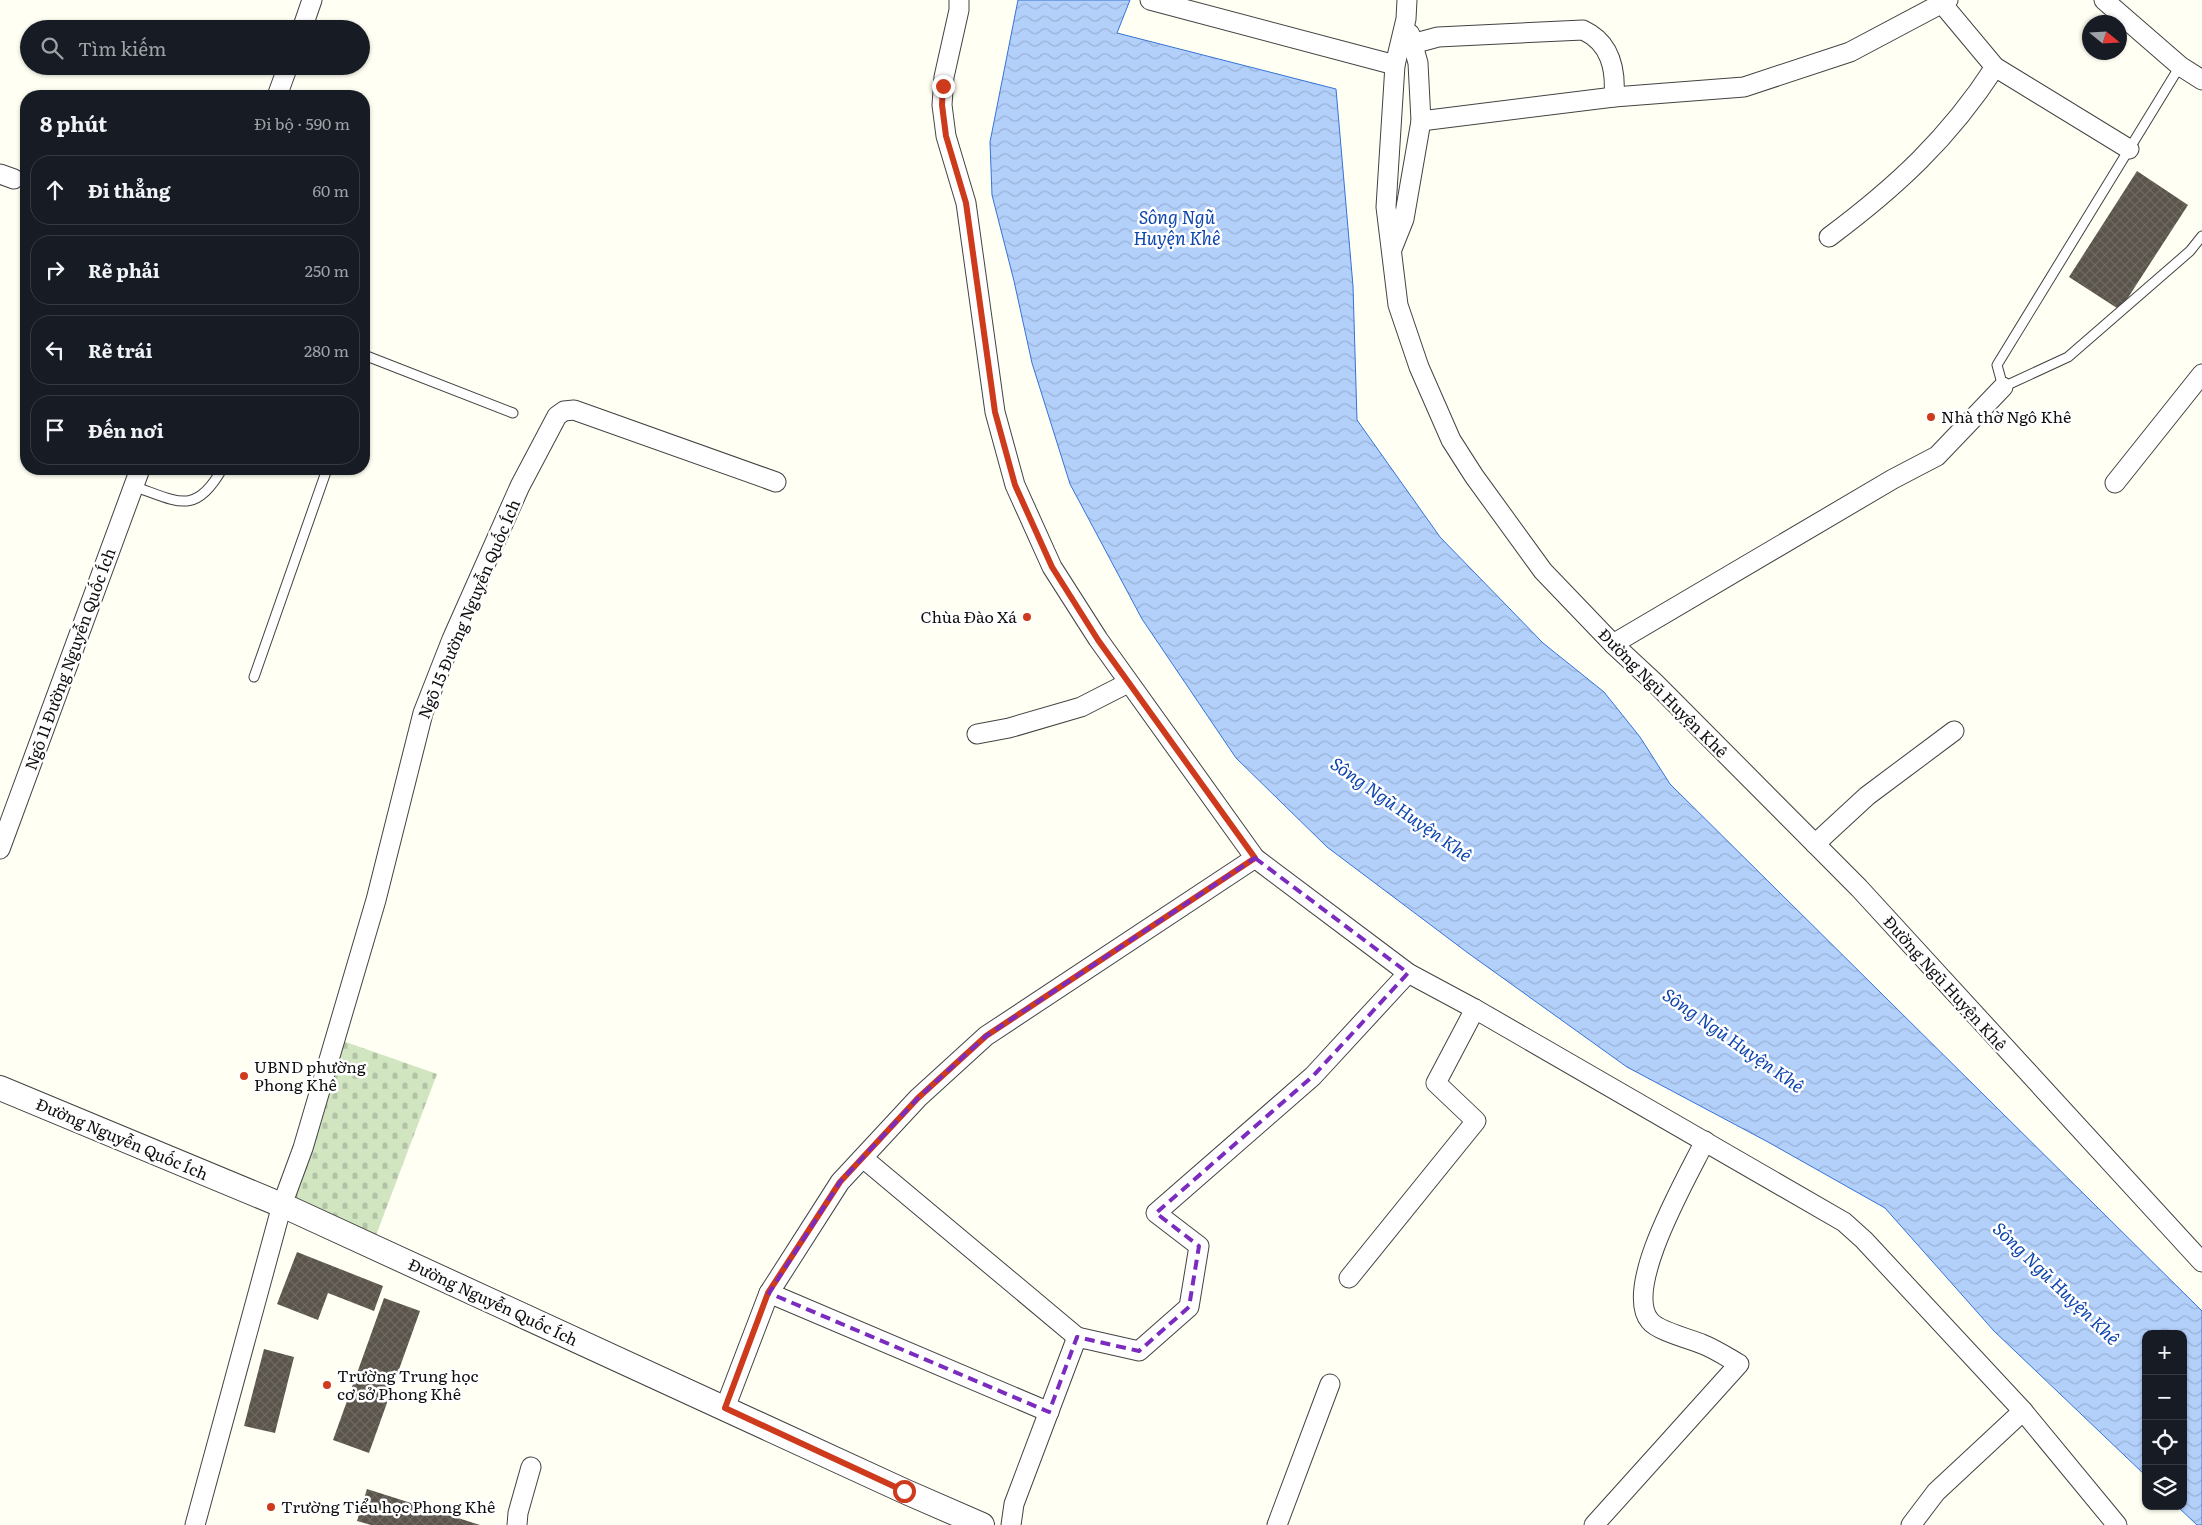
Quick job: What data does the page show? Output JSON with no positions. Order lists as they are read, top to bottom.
{
  "streets": {
    "street": [
      "Ngõ 15 Đường Nguyễn Quốc Ích",
      "Ngõ 11 Đường Nguyễn Quốc Ích",
      "Đường Ngũ Huyện Khê",
      "Đường Nguyễn Quốc Ích"
    ]
  },
  "crossings": [
    ["Ngõ 15 Đường Nguyễn Quốc Ích", "Đường Nguyễn Quốc Ích"]
  ],
  "water": ["Sông Ngũ Huyện Khê"],
  "places": [
    "Nhà thờ Ngô Khê",
    "Chùa Đào Xá",
    "UBND phường Phong Khê",
    "Trường Trung học cơ sở Phong Khê",
    "Trường Tiểu học Phong Khê"
  ],
  "north": "right",
  "page": {
    "search": "Tìm kiếm",
    "heading": ["8 phút", "Đi bộ · 590 m"],
    "list": [
      ["Đi thẳng", "60 m"],
      ["Rẽ phải", "250 m"],
      ["Rẽ trái", "280 m"],
      "Đến nơi"
    ],
    "map_buttons": ["+", "−"]
  }
}
